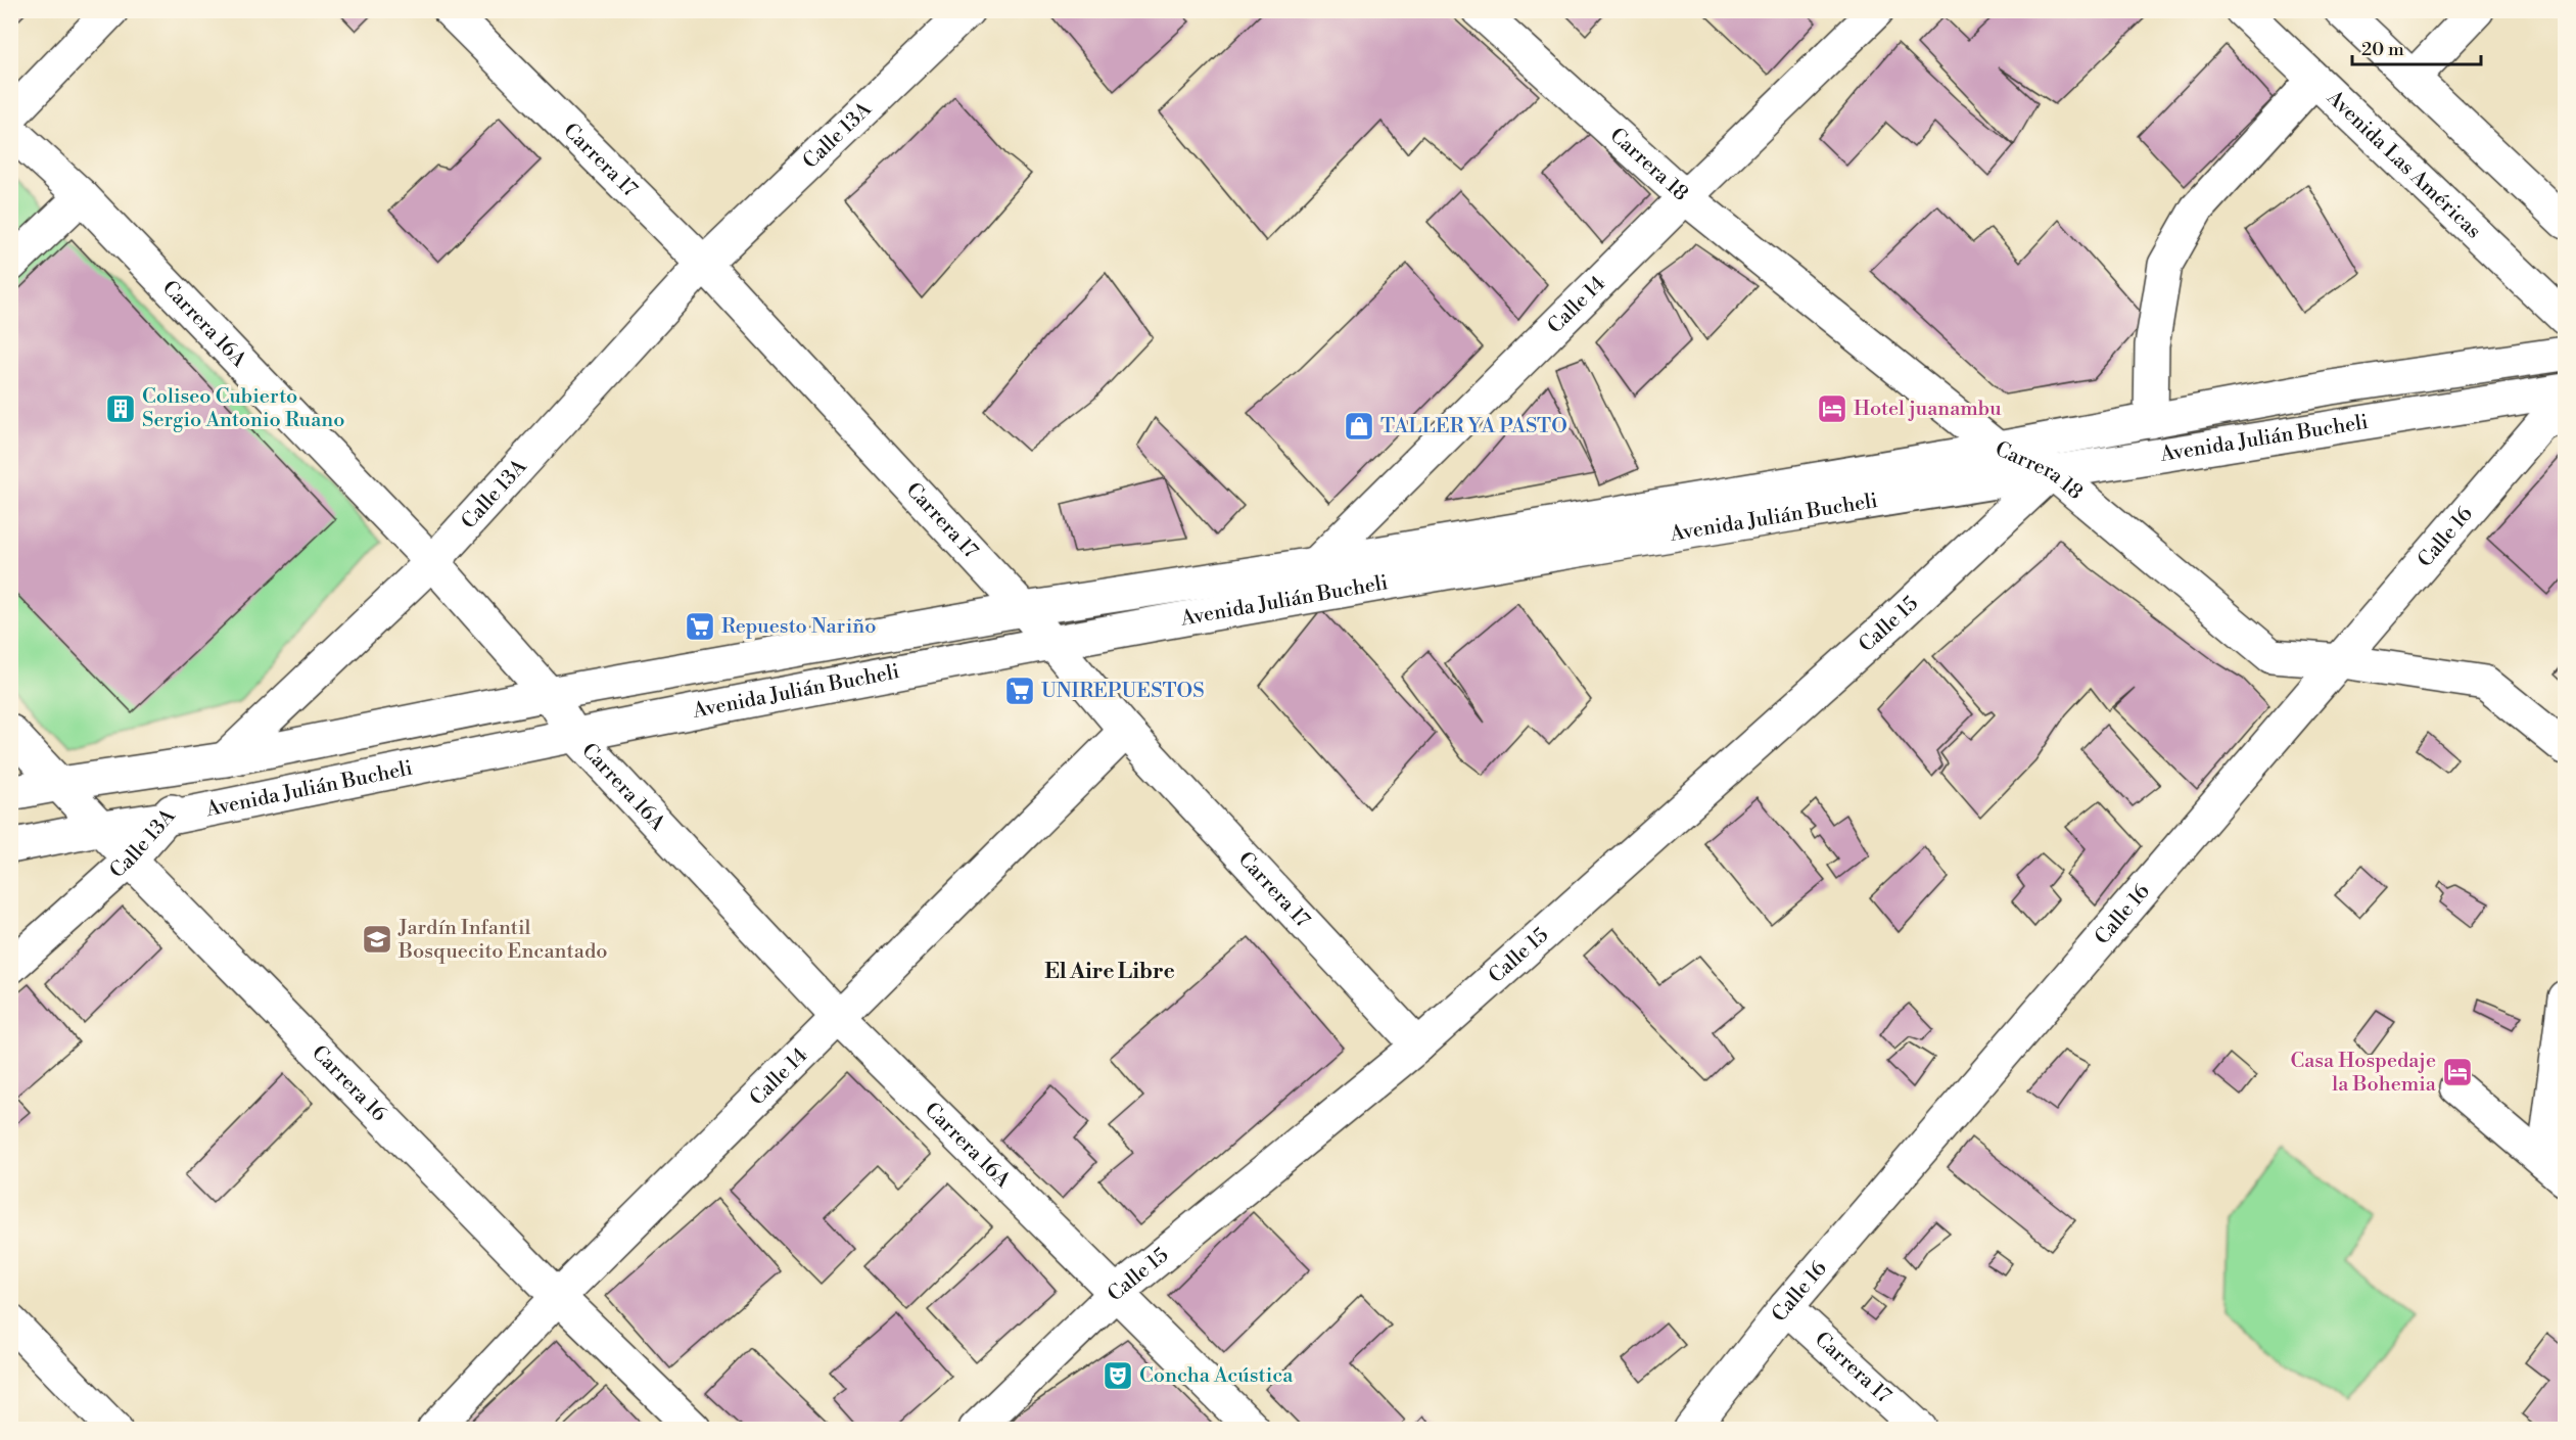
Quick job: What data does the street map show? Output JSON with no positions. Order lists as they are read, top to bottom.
{
  "streets": {
    "street": [
      "Calle 13A",
      "Carrera 17",
      "Carrera 18",
      "Avenida Las Américas",
      "Calle 14",
      "Carrera 16A",
      "Avenida Julián Bucheli",
      "Calle 16",
      "Calle 15",
      "Carrera 16"
    ]
  },
  "crossings": [
    ["Calle 13A", "Carrera 17"],
    ["Calle 13A", "Carrera 16A"],
    ["Calle 13A", "Avenida Julián Bucheli"],
    ["Calle 13A", "Carrera 16"],
    ["Carrera 17", "Calle 14"],
    ["Carrera 17", "Avenida Julián Bucheli"],
    ["Carrera 17", "Calle 16"],
    ["Carrera 17", "Calle 15"],
    ["Carrera 18", "Calle 14"],
    ["Carrera 18", "Avenida Julián Bucheli"],
    ["Carrera 18", "Calle 16"],
    ["Carrera 18", "Calle 15"],
    ["Calle 14", "Carrera 16A"],
    ["Calle 14", "Avenida Julián Bucheli"],
    ["Calle 14", "Carrera 16"],
    ["Carrera 16A", "Avenida Julián Bucheli"],
    ["Carrera 16A", "Calle 15"],
    ["Avenida Julián Bucheli", "Calle 15"],
    ["Avenida Julián Bucheli", "Carrera 16"]
  ],
  "districts": ["El Aire Libre"],
  "places": {
    "building": ["Coliseo Cubierto Sergio Antonio Ruano"],
    "hotel": ["Hotel juanambu", "Casa Hospedaje la Bohemia"],
    "shop": ["TALLER YA PASTO"],
    "supermarket": ["Repuesto Nariño", "UNIREPUESTOS"],
    "school or university": ["Jardín Infantil Bosquecito Encantado"],
    "theatre": ["Concha Acústica"]
  },
  "scale_bar": "20 m"
}
